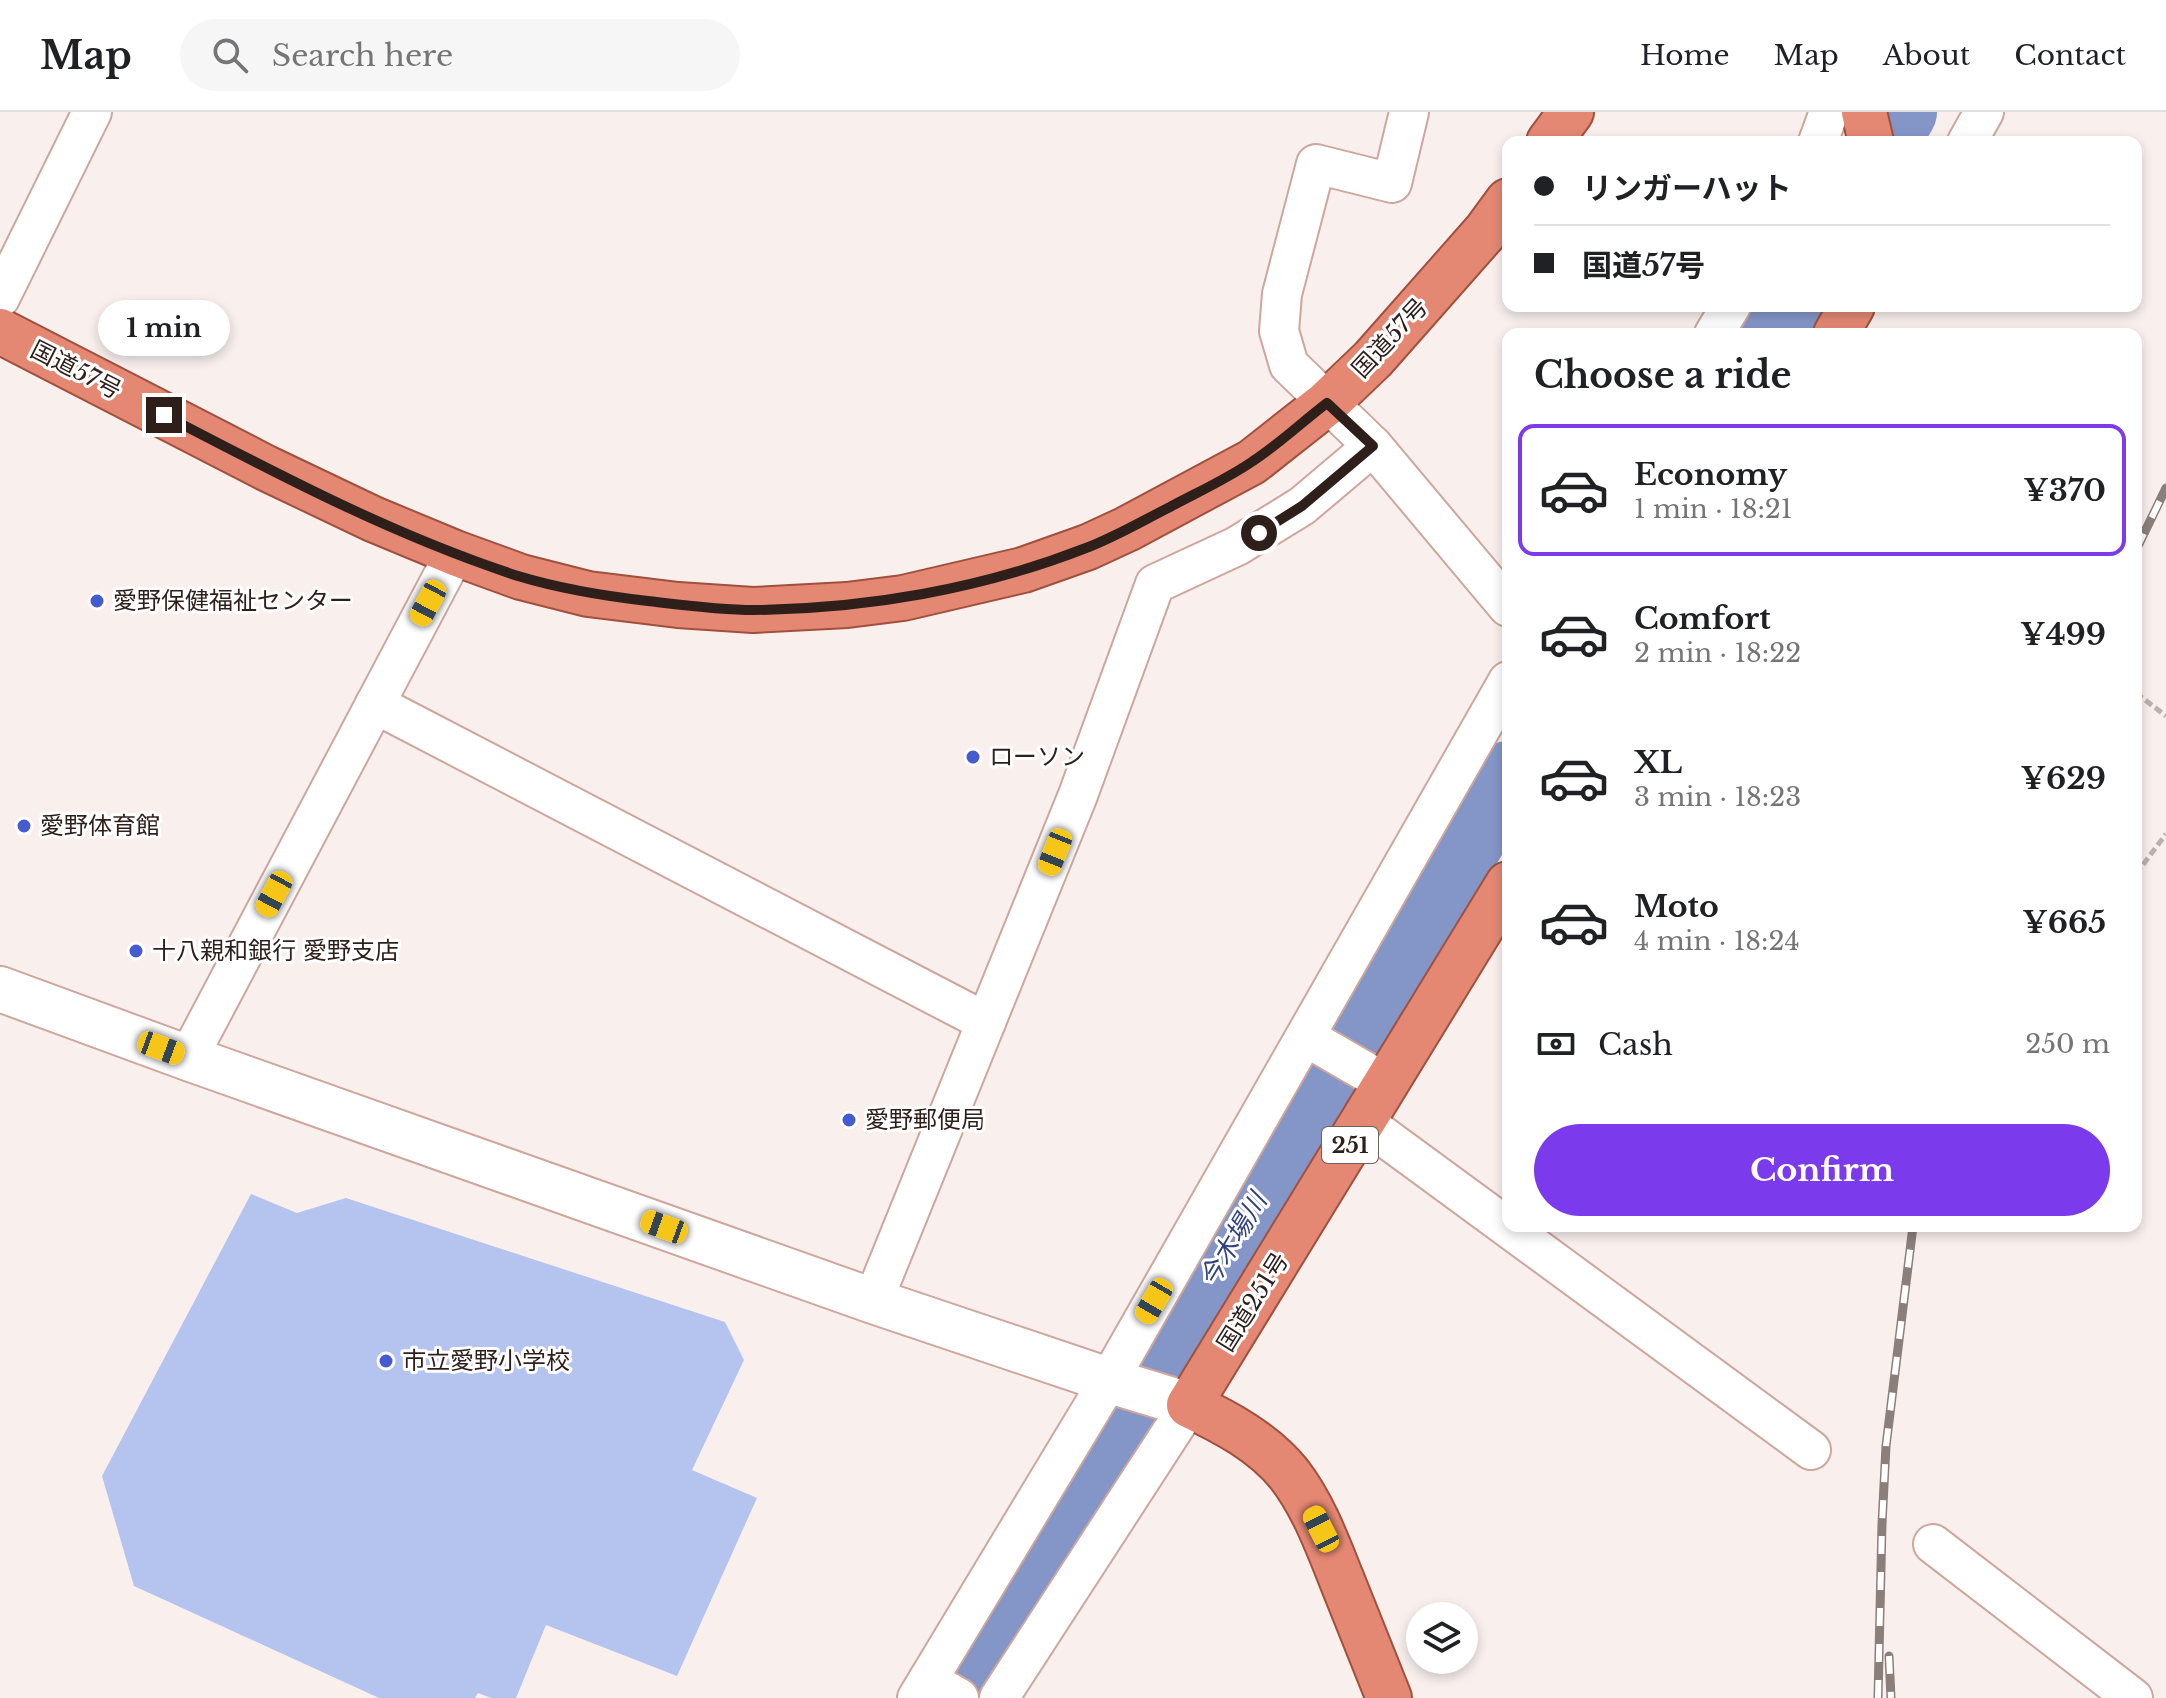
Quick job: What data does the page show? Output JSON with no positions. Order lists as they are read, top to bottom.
{
  "streets": {
    "highway": ["国道57号", "251", "国道251号"]
  },
  "water": ["今木場川"],
  "places": [
    "愛野保健福祉センター",
    "ローソン",
    "愛野体育館",
    "十八親和銀行 愛野支店",
    "愛野郵便局",
    "市立愛野小学校"
  ],
  "page": {
    "header": "Map",
    "search": "Search here",
    "nav": [
      "Home",
      "Map",
      "About",
      "Contact"
    ],
    "banner": ["リンガーハット", "国道57号"],
    "bubble": "1 min",
    "heading": "Choose a ride",
    "list": [
      {
        "name": "Economy",
        "note": "1 min · 18:21",
        "value": "¥370"
      },
      {
        "name": "Comfort",
        "note": "2 min · 18:22",
        "value": "¥499"
      },
      {
        "name": "XL",
        "note": "3 min · 18:23",
        "value": "¥629"
      },
      {
        "name": "Moto",
        "note": "4 min · 18:24",
        "value": "¥665"
      }
    ],
    "pay": ["Cash", "250 m"],
    "buttons": "Confirm"
  }
}
